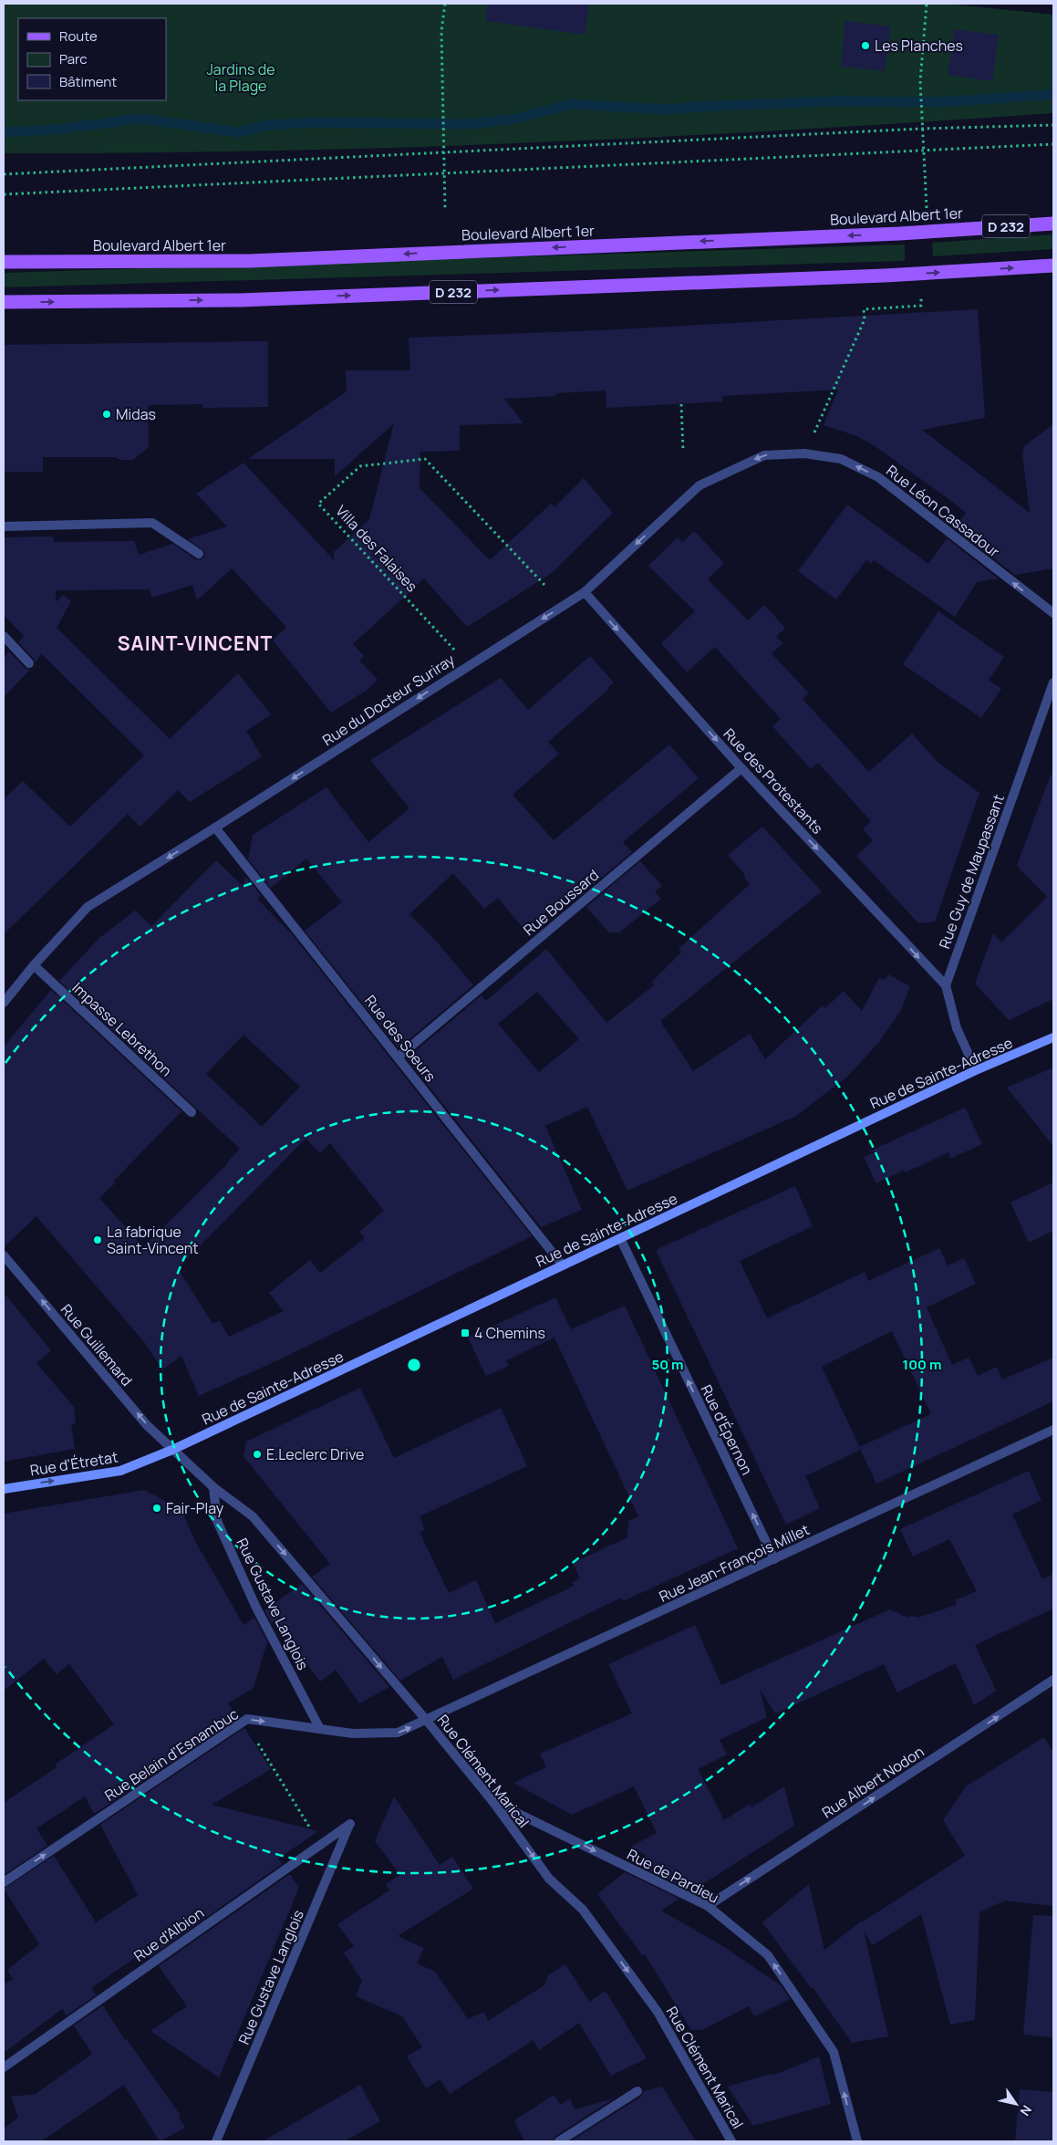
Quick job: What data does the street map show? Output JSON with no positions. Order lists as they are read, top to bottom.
{
  "streets": {
    "main road": [
      "Boulevard Albert 1er",
      "D 232",
      "Rue de Sainte-Adresse",
      "Rue d'Étretat"
    ],
    "street": [
      "Rue Léon Cassadour",
      "Rue du Docteur Suriray",
      "Rue des Protestants",
      "Rue Guy de Maupassant",
      "Rue Boussard",
      "Impasse Lebrethon",
      "Rue des Soeurs",
      "Rue Guillemard",
      "Rue d'Épernon",
      "Rue Jean-François Millet",
      "Rue Gustave Langlois",
      "Rue Belain d'Esnambuc",
      "Rue Clément Marical",
      "Rue Albert Nodon",
      "Rue de Pardieu",
      "Rue d'Albion"
    ],
    "path": ["Villa des Falaises"]
  },
  "crossings": [
    ["Rue Léon Cassadour", "Rue du Docteur Suriray"],
    ["Villa des Falaises", "Rue du Docteur Suriray"],
    ["Rue du Docteur Suriray", "Rue des Protestants"],
    ["Rue du Docteur Suriray", "Impasse Lebrethon"],
    ["Rue du Docteur Suriray", "Rue des Soeurs"],
    ["Rue des Protestants", "Rue Guy de Maupassant"],
    ["Rue des Protestants", "Rue Boussard"],
    ["Rue Boussard", "Rue des Soeurs"],
    ["Rue des Soeurs", "Rue de Sainte-Adresse"],
    ["Rue de Sainte-Adresse", "Rue Guillemard"],
    ["Rue de Sainte-Adresse", "Rue d'Épernon"],
    ["Rue de Sainte-Adresse", "Rue d'Étretat"],
    ["Rue de Sainte-Adresse", "Rue Clément Marical"],
    ["Rue Guillemard", "Rue d'Étretat"],
    ["Rue Guillemard", "Rue Clément Marical"],
    ["Rue d'Épernon", "Rue Jean-François Millet"],
    ["Rue d'Étretat", "Rue Clément Marical"],
    ["Rue Jean-François Millet", "Rue Belain d'Esnambuc"],
    ["Rue Jean-François Millet", "Rue Clément Marical"],
    ["Rue Gustave Langlois", "Rue Belain d'Esnambuc"],
    ["Rue Gustave Langlois", "Rue Clément Marical"],
    ["Rue Gustave Langlois", "Rue d'Albion"],
    ["Rue Belain d'Esnambuc", "Rue Clément Marical"],
    ["Rue Clément Marical", "Rue de Pardieu"],
    ["Rue Albert Nodon", "Rue de Pardieu"]
  ],
  "one_way": [
    "Rue Léon Cassadour",
    "Rue du Docteur Suriray",
    "Rue des Protestants",
    "Rue Guillemard",
    "Rue d'Épernon",
    "Rue d'Étretat",
    "Rue Belain d'Esnambuc",
    "Rue Clément Marical",
    "Rue Albert Nodon"
  ],
  "districts": ["SAINT-VINCENT"],
  "parks": ["Jardins de la Plage"],
  "places": {
    "other": [
      "Les Planches",
      "Midas",
      "La fabrique Saint-Vincent",
      "E.Leclerc Drive",
      "Fair-Play"
    ],
    "transit": ["4 Chemins"]
  },
  "legend": ["Route", "Parc", "Bâtiment"],
  "north": "bottom right",
  "rings": ["50 m", "100 m"]
}
